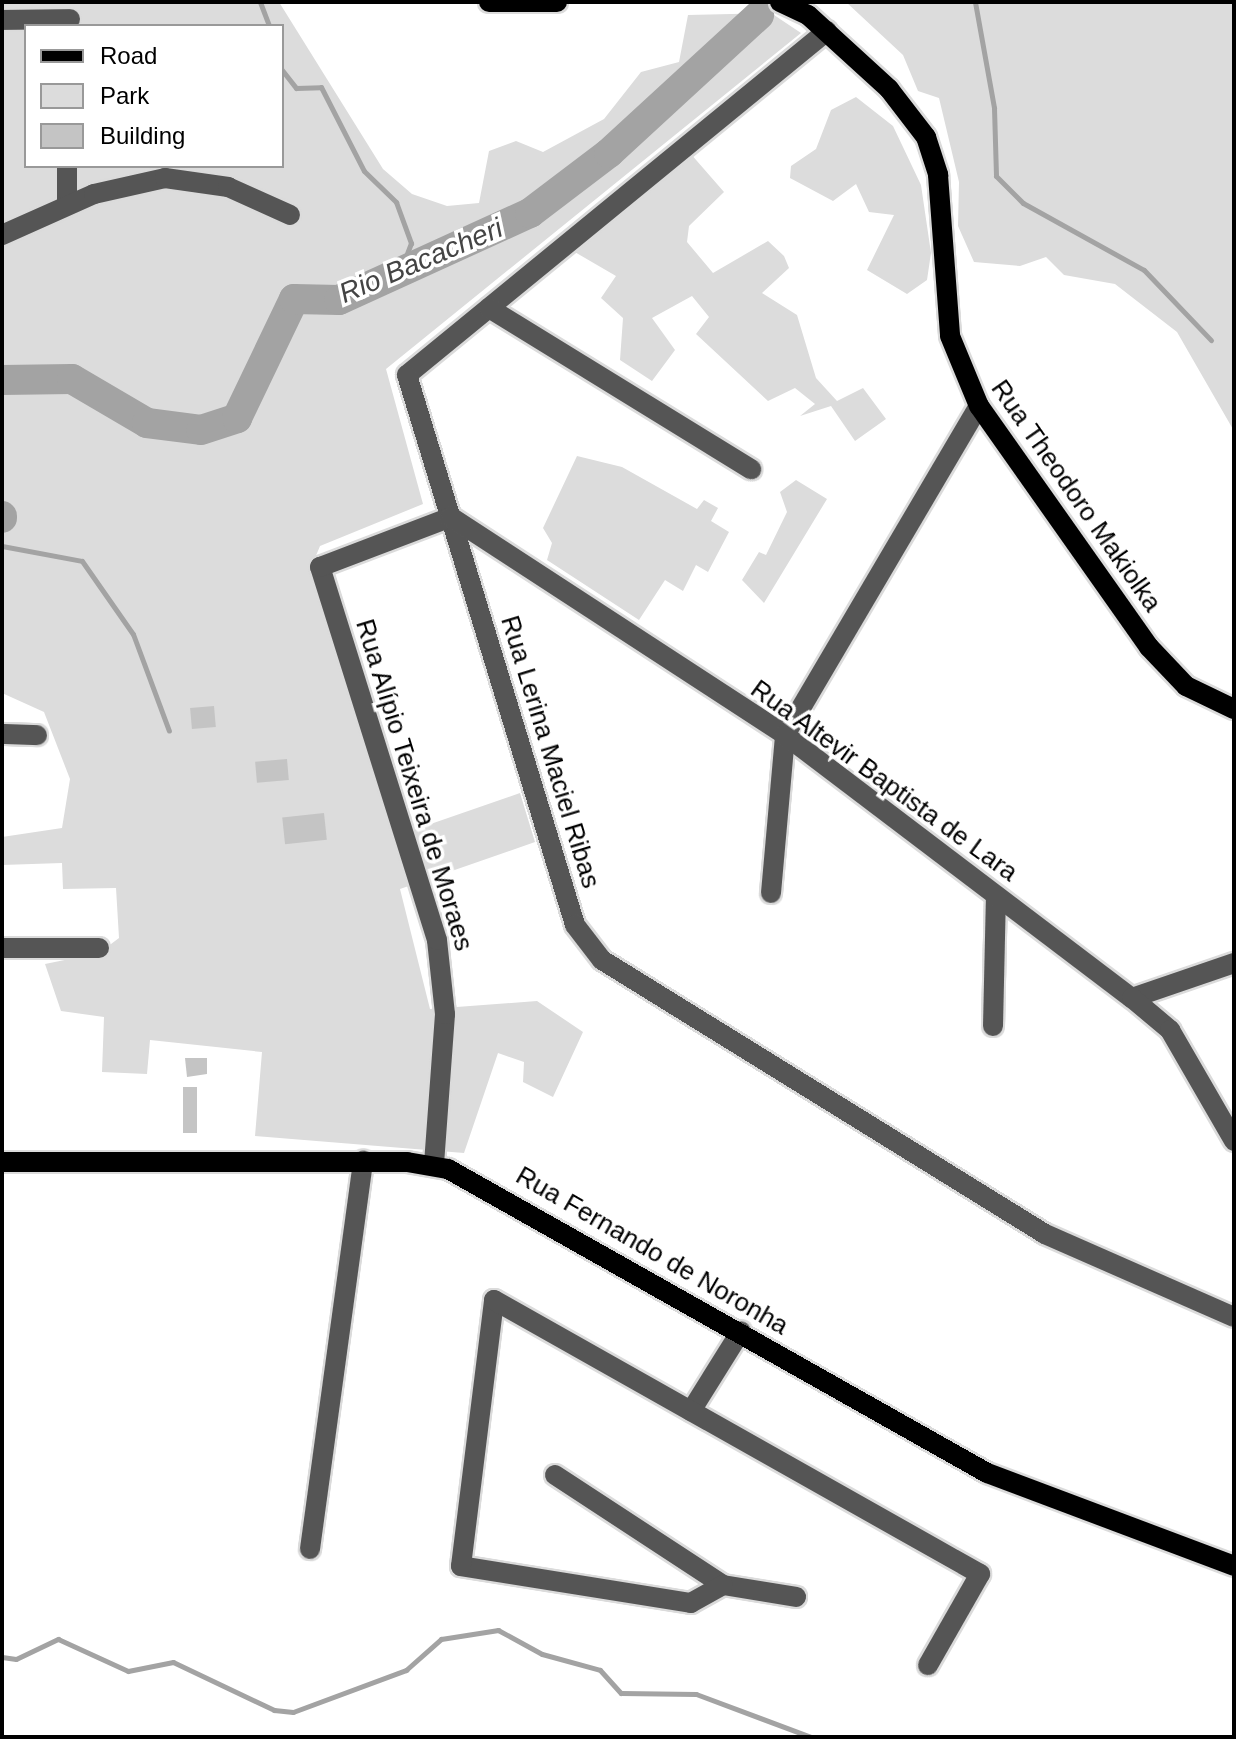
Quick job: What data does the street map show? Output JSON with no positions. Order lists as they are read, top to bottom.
{
  "streets": {
    "main road": ["Rua Theodoro Makiolka", "Rua Fernando de Noronha"],
    "street": ["Rua Lerina Maciel Ribas", "Rua Altevir Baptista de Lara", "Rua Alípio Teixeira de Moraes"]
  },
  "crossings": [
    ["Rua Theodoro Makiolka", "Rua Lerina Maciel Ribas"],
    ["Rua Lerina Maciel Ribas", "Rua Altevir Baptista de Lara"],
    ["Rua Lerina Maciel Ribas", "Rua Alípio Teixeira de Moraes"],
    ["Rua Altevir Baptista de Lara", "Rua Alípio Teixeira de Moraes"],
    ["Rua Alípio Teixeira de Moraes", "Rua Fernando de Noronha"]
  ],
  "water": ["Rio Bacacheri"],
  "legend": ["Road", "Park", "Building"]
}
